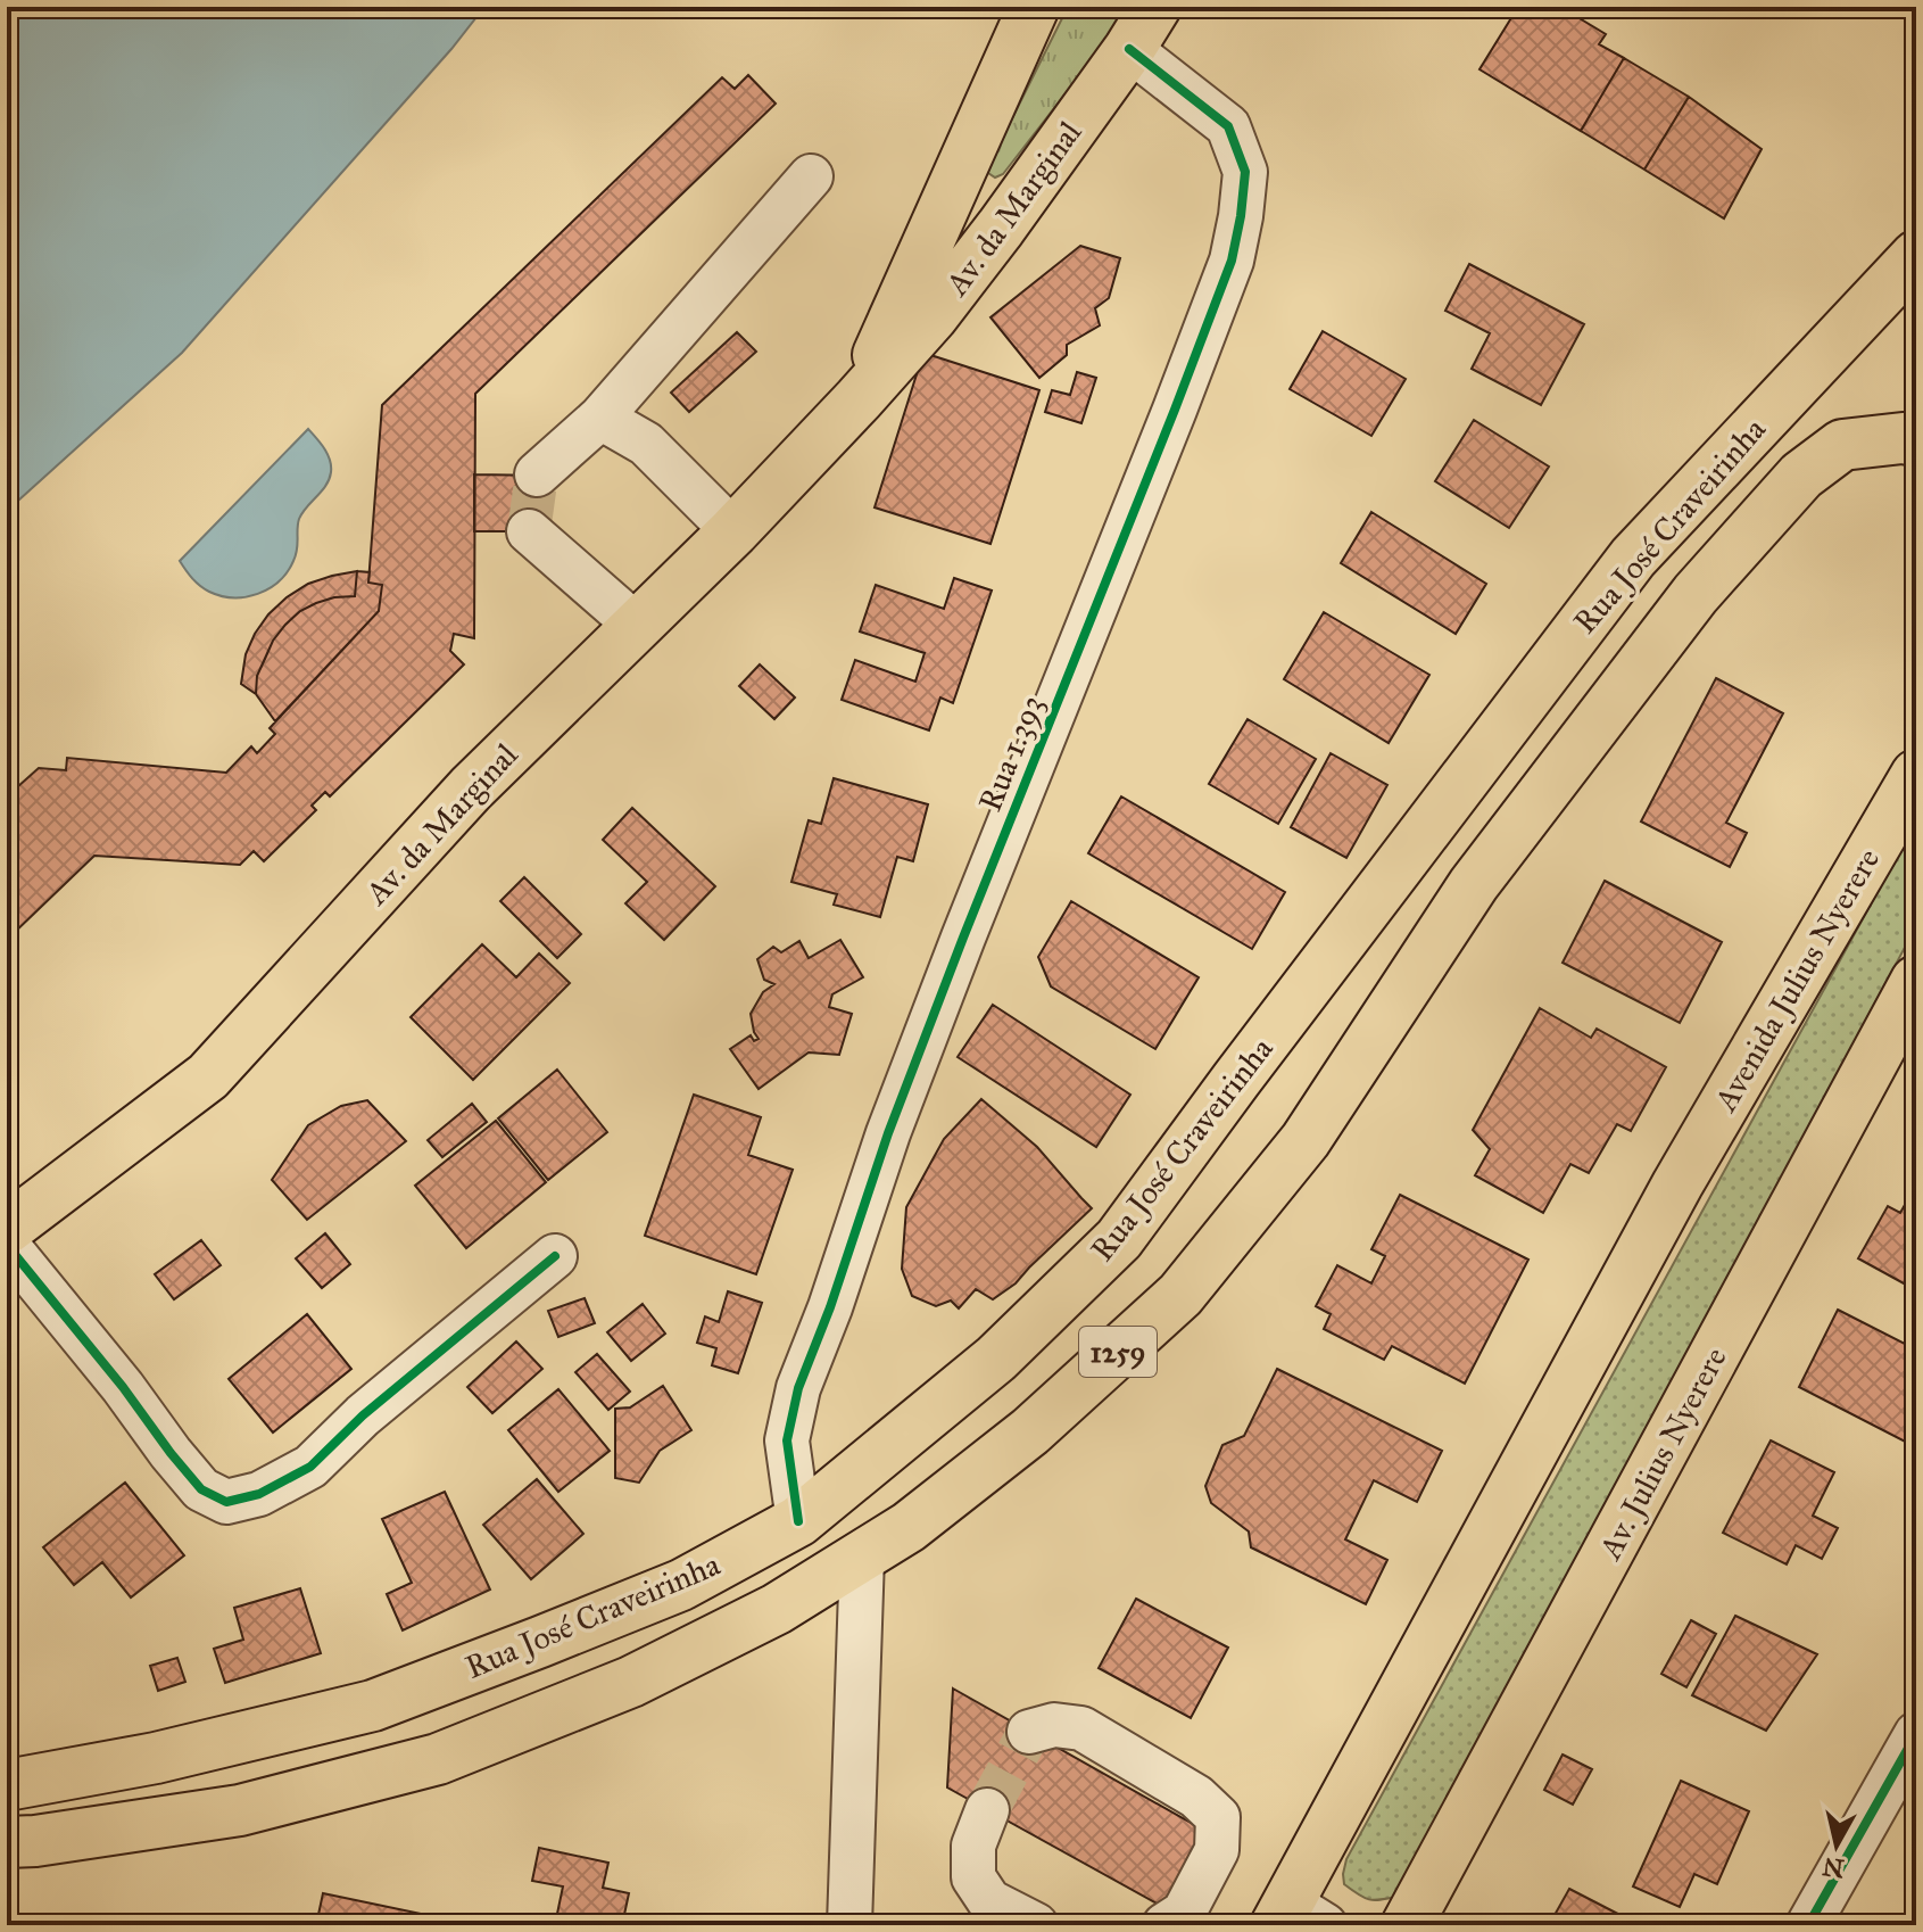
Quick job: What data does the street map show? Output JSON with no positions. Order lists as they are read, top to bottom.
{
  "streets": {
    "main road": [
      "Av. da Marginal",
      "Rua José Craveirinha",
      "Avenida Julius Nyerere",
      "1259",
      "Av. Julius Nyerere"
    ],
    "street": ["Rua 1.393"]
  },
  "crossings": [
    ["Av. da Marginal", "Rua 1.393"],
    ["Rua José Craveirinha", "Rua 1.393"]
  ],
  "north": "bottom"
}
